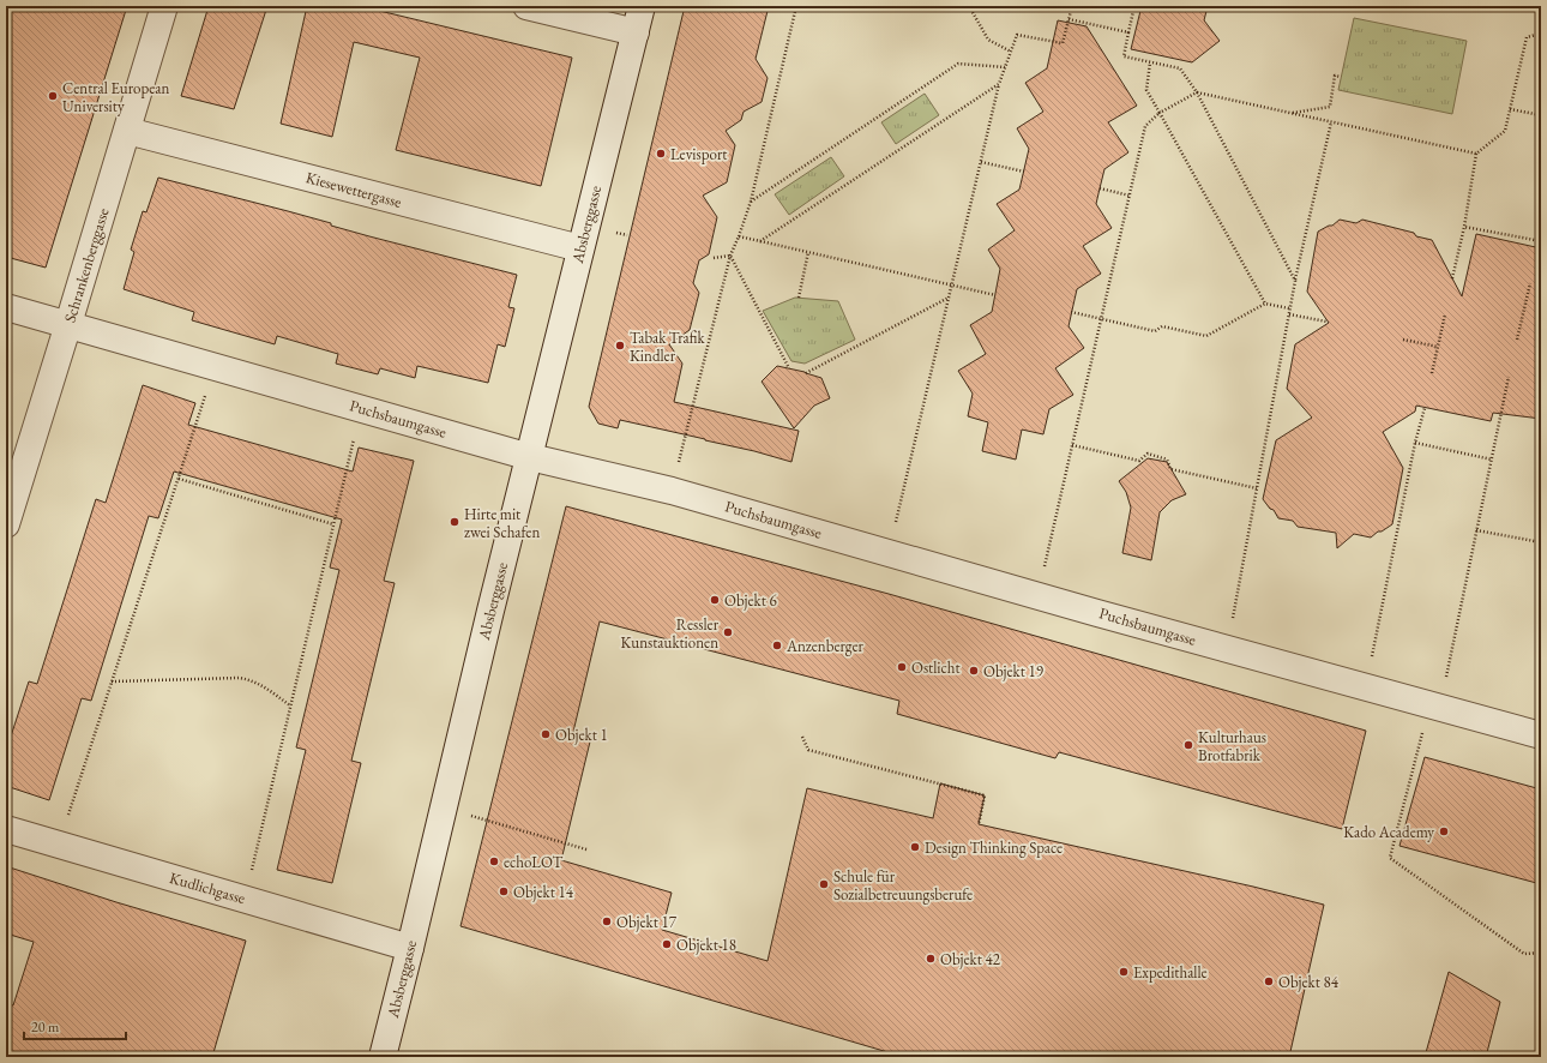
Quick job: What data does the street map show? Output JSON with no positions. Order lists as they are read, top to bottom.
{
  "streets": {
    "street": [
      "Kiesewettergasse",
      "Absberggasse",
      "Schrankenberggasse",
      "Puchsbaumgasse",
      "Kudlichgasse"
    ]
  },
  "crossings": [
    ["Kiesewettergasse", "Absberggasse"],
    ["Kiesewettergasse", "Schrankenberggasse"],
    ["Absberggasse", "Puchsbaumgasse"],
    ["Absberggasse", "Kudlichgasse"],
    ["Schrankenberggasse", "Puchsbaumgasse"]
  ],
  "places": [
    "Central European University",
    "Levisport",
    "Tabak Trafik Kindler",
    "Hirte mit zwei Schafen",
    "Objekt 6",
    "Ressler Kunstauktionen",
    "Anzenberger",
    "Ostlicht",
    "Objekt 19",
    "Objekt 1",
    "Kulturhaus Brotfabrik",
    "Kado Academy",
    "Design Thinking Space",
    "echoLOT",
    "Schule für Sozialbetreuungsberufe",
    "Objekt 14",
    "Objekt 17",
    "Objekt 18",
    "Objekt 42",
    "Expedithalle",
    "Objekt 84"
  ],
  "scale_bar": "20 m"
}
